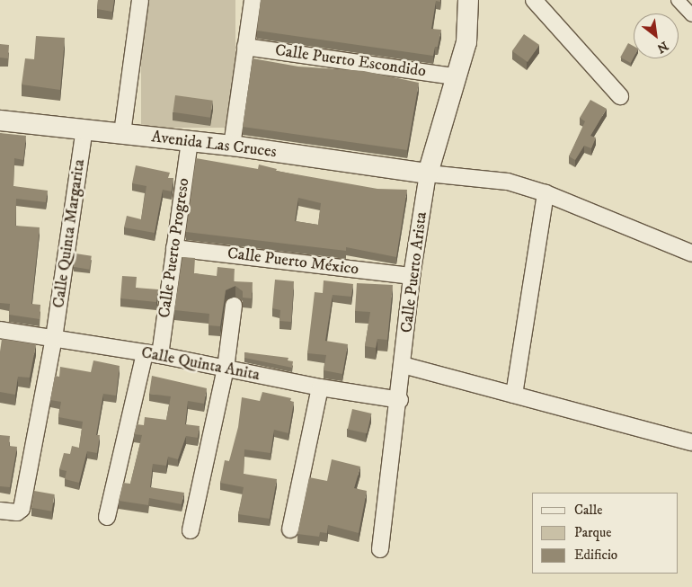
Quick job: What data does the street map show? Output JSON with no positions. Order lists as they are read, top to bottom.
{
  "streets": {
    "street": [
      "Calle Puerto Escondido",
      "Avenida Las Cruces",
      "Calle Quinta Margarita",
      "Calle Puerto Progreso",
      "Calle Puerto México",
      "Calle Puerto Arista",
      "Calle Quinta Anita"
    ]
  },
  "crossings": [
    ["Calle Puerto Escondido", "Calle Puerto Arista"],
    ["Avenida Las Cruces", "Calle Quinta Margarita"],
    ["Avenida Las Cruces", "Calle Puerto Progreso"],
    ["Avenida Las Cruces", "Calle Puerto Arista"],
    ["Calle Quinta Margarita", "Calle Quinta Anita"],
    ["Calle Puerto Progreso", "Calle Puerto México"],
    ["Calle Puerto Progreso", "Calle Quinta Anita"],
    ["Calle Puerto México", "Calle Puerto Arista"],
    ["Calle Puerto Arista", "Calle Quinta Anita"]
  ],
  "legend": ["Calle", "Parque", "Edificio"],
  "north": "bottom right"
}
